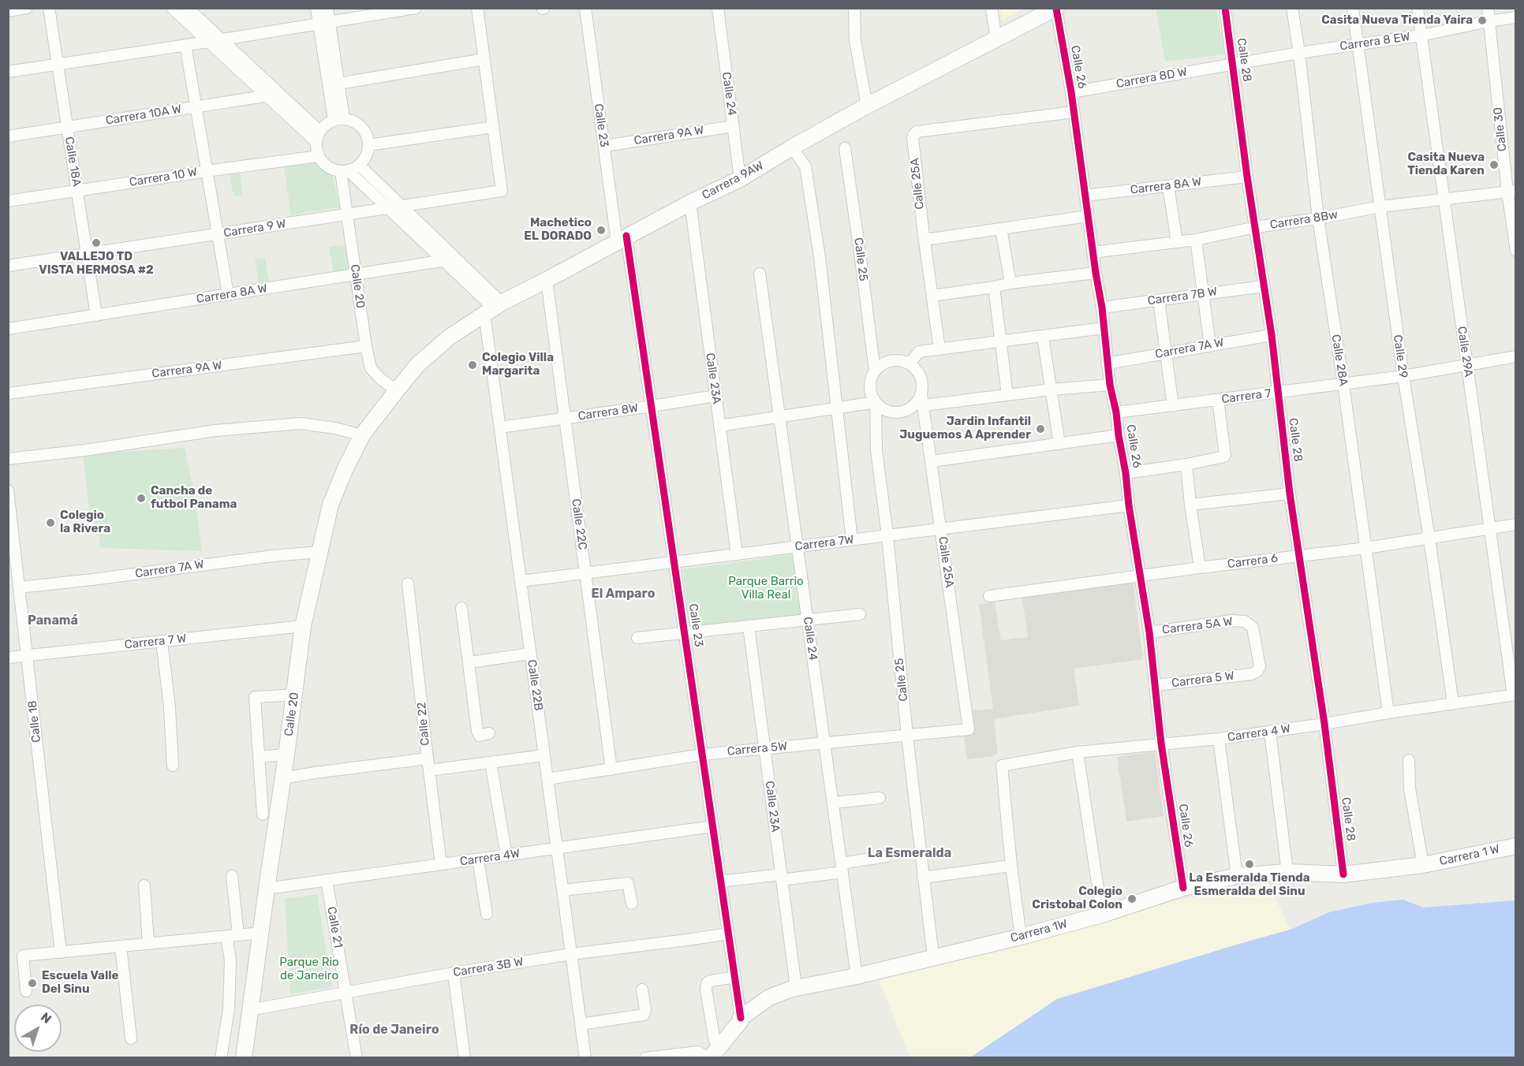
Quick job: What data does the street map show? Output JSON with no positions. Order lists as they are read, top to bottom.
{
  "streets": {
    "main road": [
      "Carrera 9AW",
      "Calle 20",
      "Carrera 1 W",
      "Carrera 1W"
    ],
    "street": [
      "Carrera 8 EW",
      "Calle 28",
      "Calle 26",
      "Carrera 8D W",
      "Calle 24",
      "Carrera 10A W",
      "Calle 23",
      "Calle 30",
      "Carrera 9A W",
      "Calle 18A",
      "Carrera 10 W",
      "Calle 25A",
      "Carrera 8A W",
      "Carrera 8Bw",
      "Carrera 9 W",
      "Calle 25",
      "Carrera 7B W",
      "Carrera 7A W",
      "Calle 29A",
      "Calle 29",
      "Calle 28A",
      "Calle 23A",
      "Carrera 7",
      "Carrera 8W",
      "Calle 22C",
      "Carrera 7W",
      "Carrera 6",
      "Carrera 5A W",
      "Carrera 7 W",
      "Carrera 5 W",
      "Calle 22B",
      "Calle 18",
      "Calle 22",
      "Carrera 4 W",
      "Carrera 5W",
      "Carrera 4W",
      "Calle 21",
      "Carrera 3B W"
    ]
  },
  "crossings": [
    ["Carrera 8 EW", "Calle 28"],
    ["Carrera 8 EW", "Carrera 8D W"],
    ["Carrera 8 EW", "Calle 30"],
    ["Carrera 8 EW", "Calle 29A"],
    ["Carrera 8 EW", "Calle 29"],
    ["Carrera 8 EW", "Calle 28A"],
    ["Calle 28", "Carrera 8D W"],
    ["Calle 28", "Carrera 8A W"],
    ["Calle 28", "Carrera 8Bw"],
    ["Calle 28", "Carrera 7B W"],
    ["Calle 28", "Carrera 7A W"],
    ["Calle 28", "Carrera 7"],
    ["Calle 28", "Carrera 6"],
    ["Calle 28", "Carrera 4 W"],
    ["Calle 28", "Carrera 1W"],
    ["Calle 26", "Carrera 8D W"],
    ["Calle 26", "Carrera 9AW"],
    ["Calle 26", "Calle 25A"],
    ["Calle 26", "Carrera 8A W"],
    ["Calle 26", "Carrera 8Bw"],
    ["Calle 26", "Carrera 7B W"],
    ["Calle 26", "Carrera 7A W"],
    ["Calle 26", "Carrera 7"],
    ["Calle 26", "Carrera 7W"],
    ["Calle 26", "Carrera 6"],
    ["Calle 26", "Carrera 5A W"],
    ["Calle 26", "Carrera 5 W"],
    ["Calle 26", "Carrera 4 W"],
    ["Calle 26", "Carrera 1W"],
    ["Calle 24", "Carrera 9A W"],
    ["Calle 24", "Carrera 9AW"],
    ["Calle 24", "Carrera 7W"],
    ["Calle 24", "Carrera 5W"],
    ["Calle 24", "Carrera 1W"],
    ["Carrera 10A W", "Calle 18A"],
    ["Calle 23", "Carrera 9A W"],
    ["Calle 23", "Carrera 9AW"],
    ["Calle 23", "Carrera 8W"],
    ["Calle 23", "Carrera 7W"],
    ["Calle 23", "Carrera 5W"],
    ["Calle 23", "Carrera 4W"],
    ["Calle 23", "Carrera 1W"],
    ["Calle 23", "Carrera 3B W"],
    ["Calle 30", "Carrera 8Bw"],
    ["Carrera 9A W", "Calle 20"],
    ["Calle 18A", "Carrera 10 W"],
    ["Calle 18A", "Carrera 8A W"],
    ["Calle 18A", "Carrera 9 W"],
    ["Carrera 10 W", "Calle 20"],
    ["Carrera 9AW", "Calle 20"],
    ["Carrera 9AW", "Calle 23A"],
    ["Carrera 9AW", "Calle 22C"],
    ["Carrera 9AW", "Calle 22B"],
    ["Calle 25A", "Calle 25"],
    ["Calle 25A", "Carrera 7W"],
    ["Calle 25A", "Carrera 5W"],
    ["Carrera 8A W", "Calle 20"],
    ["Carrera 8Bw", "Calle 29A"],
    ["Carrera 8Bw", "Calle 29"],
    ["Carrera 8Bw", "Calle 28A"],
    ["Carrera 9 W", "Calle 20"],
    ["Calle 25", "Carrera 7W"],
    ["Calle 25", "Carrera 5W"],
    ["Calle 25", "Carrera 1W"],
    ["Calle 20", "Carrera 7A W"],
    ["Calle 20", "Carrera 7 W"],
    ["Calle 20", "Carrera 4W"],
    ["Calle 20", "Carrera 3B W"],
    ["Carrera 7A W", "Calle 18"],
    ["Calle 29A", "Carrera 7"],
    ["Calle 29A", "Carrera 6"],
    ["Calle 29A", "Carrera 4 W"],
    ["Calle 29", "Carrera 7"],
    ["Calle 29", "Carrera 6"],
    ["Calle 29", "Carrera 4 W"],
    ["Calle 28A", "Carrera 7"],
    ["Calle 28A", "Carrera 6"],
    ["Calle 28A", "Carrera 4 W"],
    ["Calle 23A", "Carrera 8W"],
    ["Calle 23A", "Carrera 7W"],
    ["Calle 23A", "Carrera 5W"],
    ["Calle 23A", "Carrera 1W"],
    ["Carrera 8W", "Calle 22C"],
    ["Carrera 8W", "Calle 22B"],
    ["Calle 22C", "Carrera 7W"],
    ["Calle 22C", "Carrera 5W"],
    ["Carrera 7W", "Calle 22B"],
    ["Carrera 5A W", "Carrera 5 W"],
    ["Carrera 7 W", "Calle 18"],
    ["Calle 22B", "Carrera 5W"],
    ["Calle 22B", "Carrera 4W"],
    ["Calle 22B", "Carrera 3B W"],
    ["Calle 22", "Carrera 4W"],
    ["Carrera 1 W", "Carrera 1W"],
    ["Carrera 4W", "Calle 21"],
    ["Calle 21", "Carrera 3B W"]
  ],
  "districts": [
    "El Amparo",
    "Panamá",
    "La Esmeralda",
    "Río de Janeiro"
  ],
  "parks": ["Parque Barrio Villa Real", "Parque Rio de Janeiro"],
  "places": [
    "Casita Nueva Tienda Yaira",
    "Casita Nueva Tienda Karen",
    "Machetico EL DORADO",
    "VALLEJO TD VISTA HERMOSA #2",
    "Colegio Villa Margarita",
    "Jardin Infantil Juguemos A Aprender",
    "Cancha de futbol Panama",
    "Colegio la Rivera",
    "La Esmeralda Tienda Esmeralda del Sinu",
    "Colegio Cristobal Colon",
    "Escuela Valle Del Sinu"
  ],
  "north": "top right"
}
